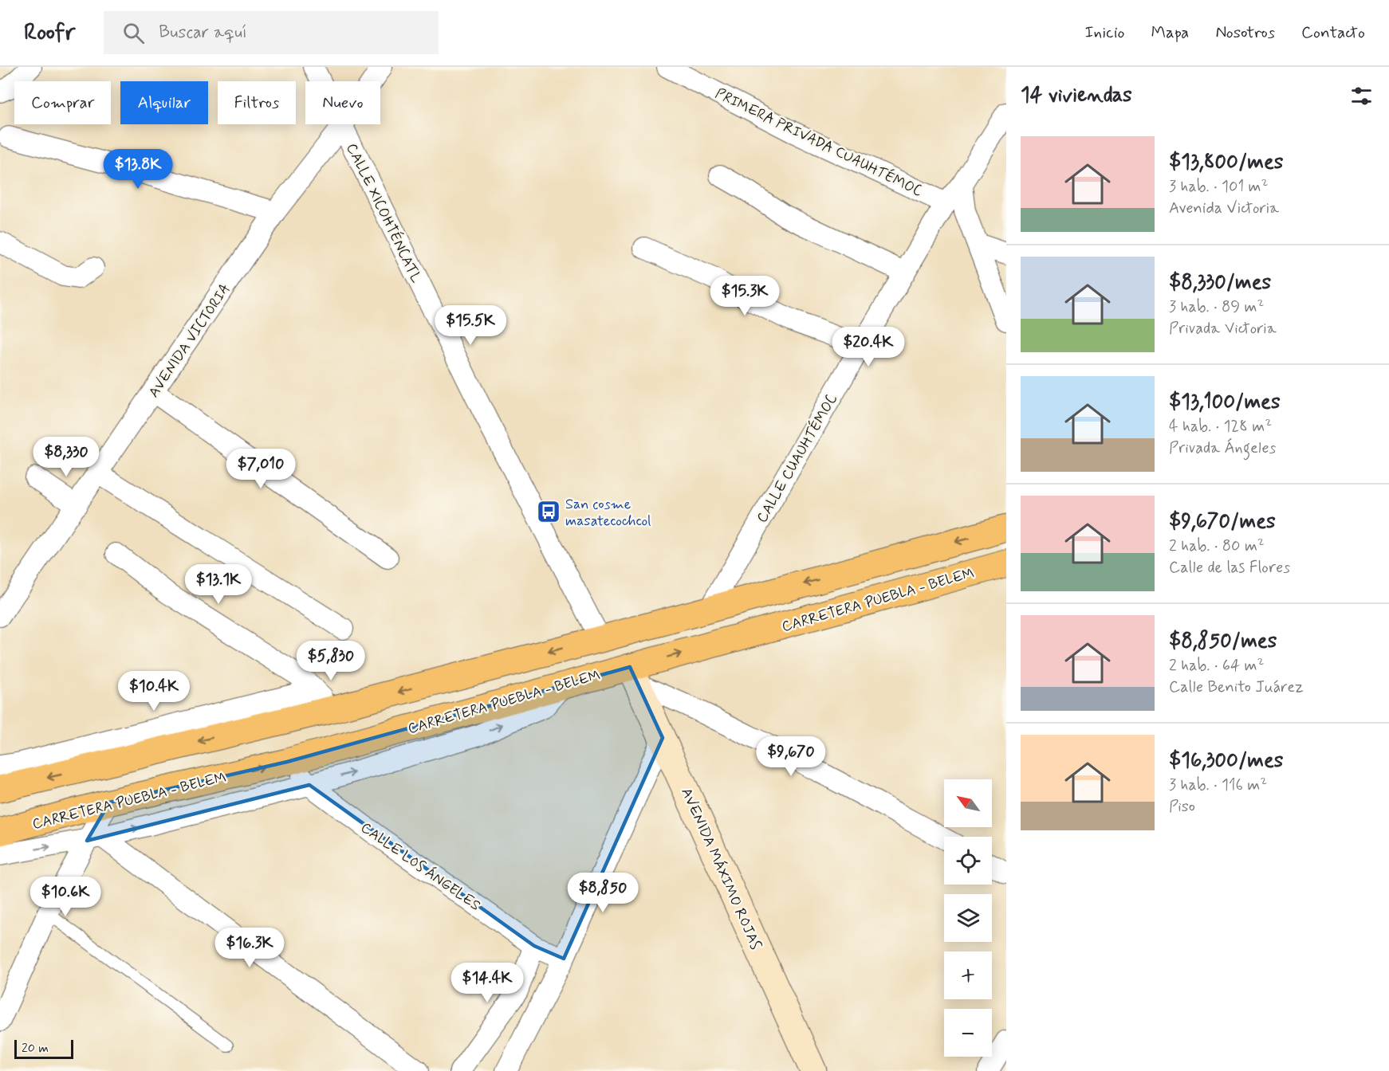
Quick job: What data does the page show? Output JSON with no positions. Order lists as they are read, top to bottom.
{
  "streets": {
    "main road": ["CARRETERA PUEBLA - BELEM", "AVENIDA MÁXIMO ROJAS"],
    "street": [
      "PRIMERA PRIVADA CUAUHTÉMOC",
      "CALLE XICOHTÉNCATL",
      "AVENIDA VICTORIA",
      "CALLE CUAUHTÉMOC",
      "CALLE LOS ÁNGELES"
    ]
  },
  "crossings": [
    ["PRIMERA PRIVADA CUAUHTÉMOC", "CALLE CUAUHTÉMOC"],
    ["CALLE XICOHTÉNCATL", "AVENIDA VICTORIA"],
    ["CARRETERA PUEBLA - BELEM", "CALLE LOS ÁNGELES"],
    ["CARRETERA PUEBLA - BELEM", "AVENIDA MÁXIMO ROJAS"]
  ],
  "places": {
    "bus stop": ["San cosme masatecochcol"]
  },
  "scale_bar": "20 m",
  "north": "top left",
  "page": {
    "header": "Roofr",
    "search": "Buscar aquí",
    "nav": [
      "Inicio",
      "Mapa",
      "Nosotros",
      "Contacto"
    ],
    "heading": "14 viviendas",
    "chip": [
      "Comprar",
      "Alquilar",
      "Filtros",
      "Nuevo"
    ],
    "list": [
      {
        "name": "$13,800/mes",
        "note": "3 hab. · 101 m² · Avenida Victoria"
      },
      {
        "name": "$8,330/mes",
        "note": "3 hab. · 89 m² · Privada Victoria"
      },
      {
        "name": "$13,100/mes",
        "note": "4 hab. · 128 m² · Privada Ángeles"
      },
      {
        "name": "$9,670/mes",
        "note": "2 hab. · 80 m² · Calle de las Flores"
      },
      {
        "name": "$8,850/mes",
        "note": "2 hab. · 64 m² · Calle Benito Juárez"
      },
      {
        "name": "$16,300/mes",
        "note": "3 hab. · 116 m² · Piso"
      }
    ],
    "price": [
      "$13.8K",
      "$15.3K",
      "$15.5K",
      "$20.4K",
      "$8,330",
      "$7,010",
      "$13.1K",
      "$5,830",
      "$10.4K",
      "$9,670",
      "$8,850",
      "$10.6K",
      "$16.3K",
      "$14.4K"
    ],
    "map_buttons": ["+", "−"],
    "scale": "20 m"
  }
}
